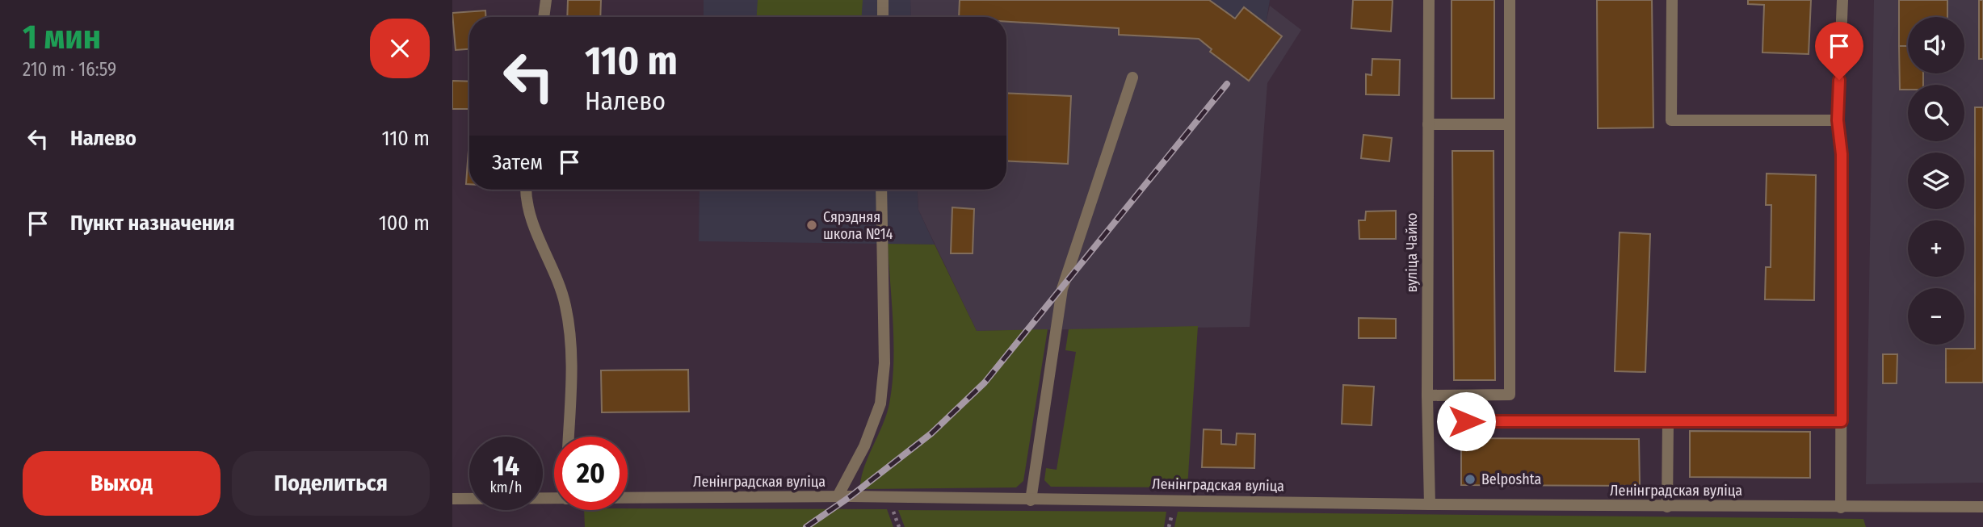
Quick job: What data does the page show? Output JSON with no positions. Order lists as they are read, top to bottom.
{
  "streets": {
    "street": ["вуліца Чайко", "Ленінградская вуліца"]
  },
  "crossings": [
    ["вуліца Чайко", "Ленінградская вуліца"]
  ],
  "places": ["Сярэдняя школа №14", "Belposhta"],
  "page": {
    "heading": ["1 мин", "210 m · 16:59"],
    "map_buttons": ["+", "−"],
    "turn": ["110 m", "Налево"],
    "list": [
      {
        "name": "Налево",
        "value": "110 m"
      },
      {
        "name": "Пункт назначения",
        "value": "100 m"
      }
    ],
    "then": "Затем",
    "speed": "14 km/h",
    "limit": "20",
    "buttons": ["Выход", "Поделиться"]
  }
}
